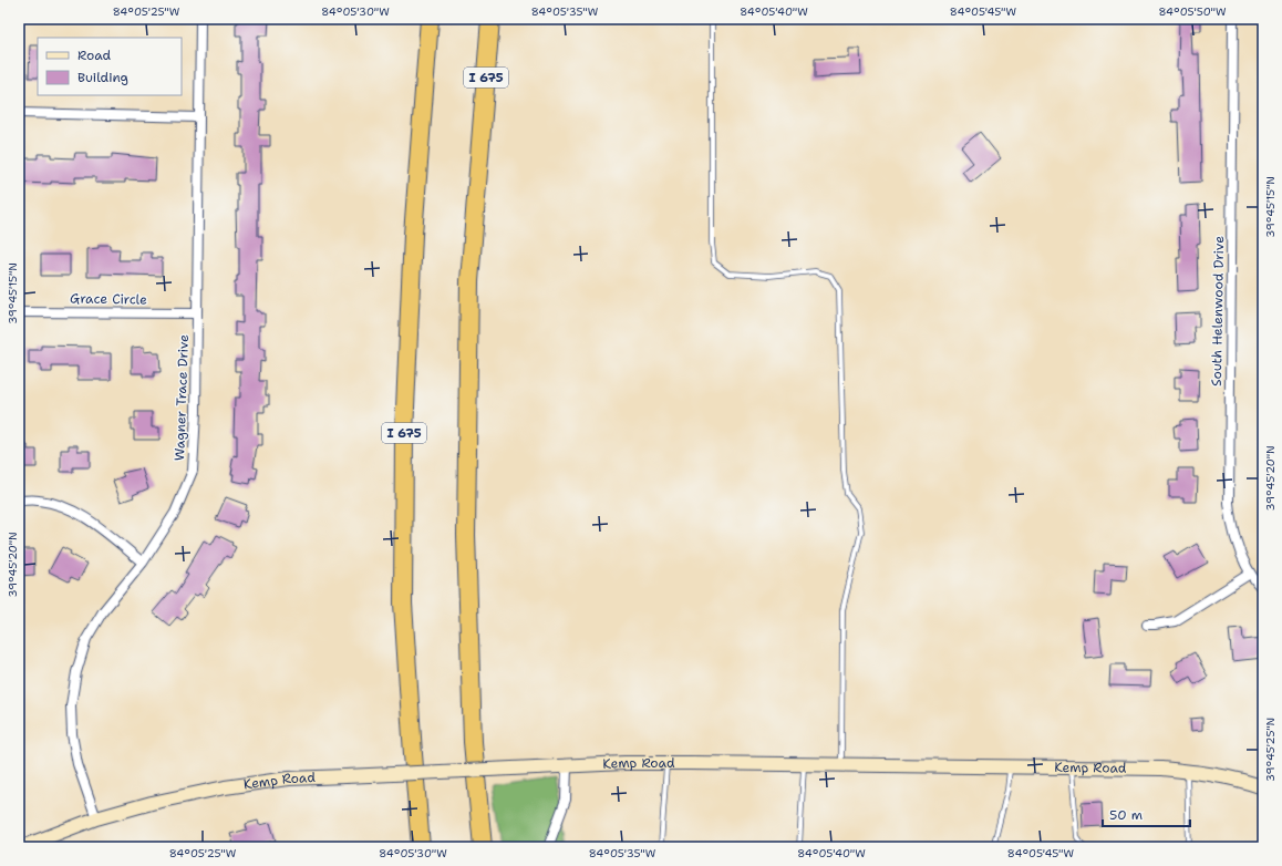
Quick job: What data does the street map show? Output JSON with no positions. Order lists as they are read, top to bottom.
{
  "streets": {
    "highway": ["I 675"],
    "main road": ["Kemp Road"],
    "street": ["Grace Circle", "South Helenwood Drive", "Wagner Trace Drive"]
  },
  "crossings": [
    ["Grace Circle", "Wagner Trace Drive"],
    ["Wagner Trace Drive", "Kemp Road"]
  ],
  "legend": ["Road", "Building"],
  "scale_bar": "50 m",
  "coordinates": [
    "84°05'25\"W",
    "84°05'30\"W",
    "84°05'35\"W",
    "84°05'40\"W",
    "84°05'45\"W",
    "84°05'50\"W",
    "39°45'15\"N",
    "39°45'20\"N",
    "39°45'25\"N"
  ]
}
